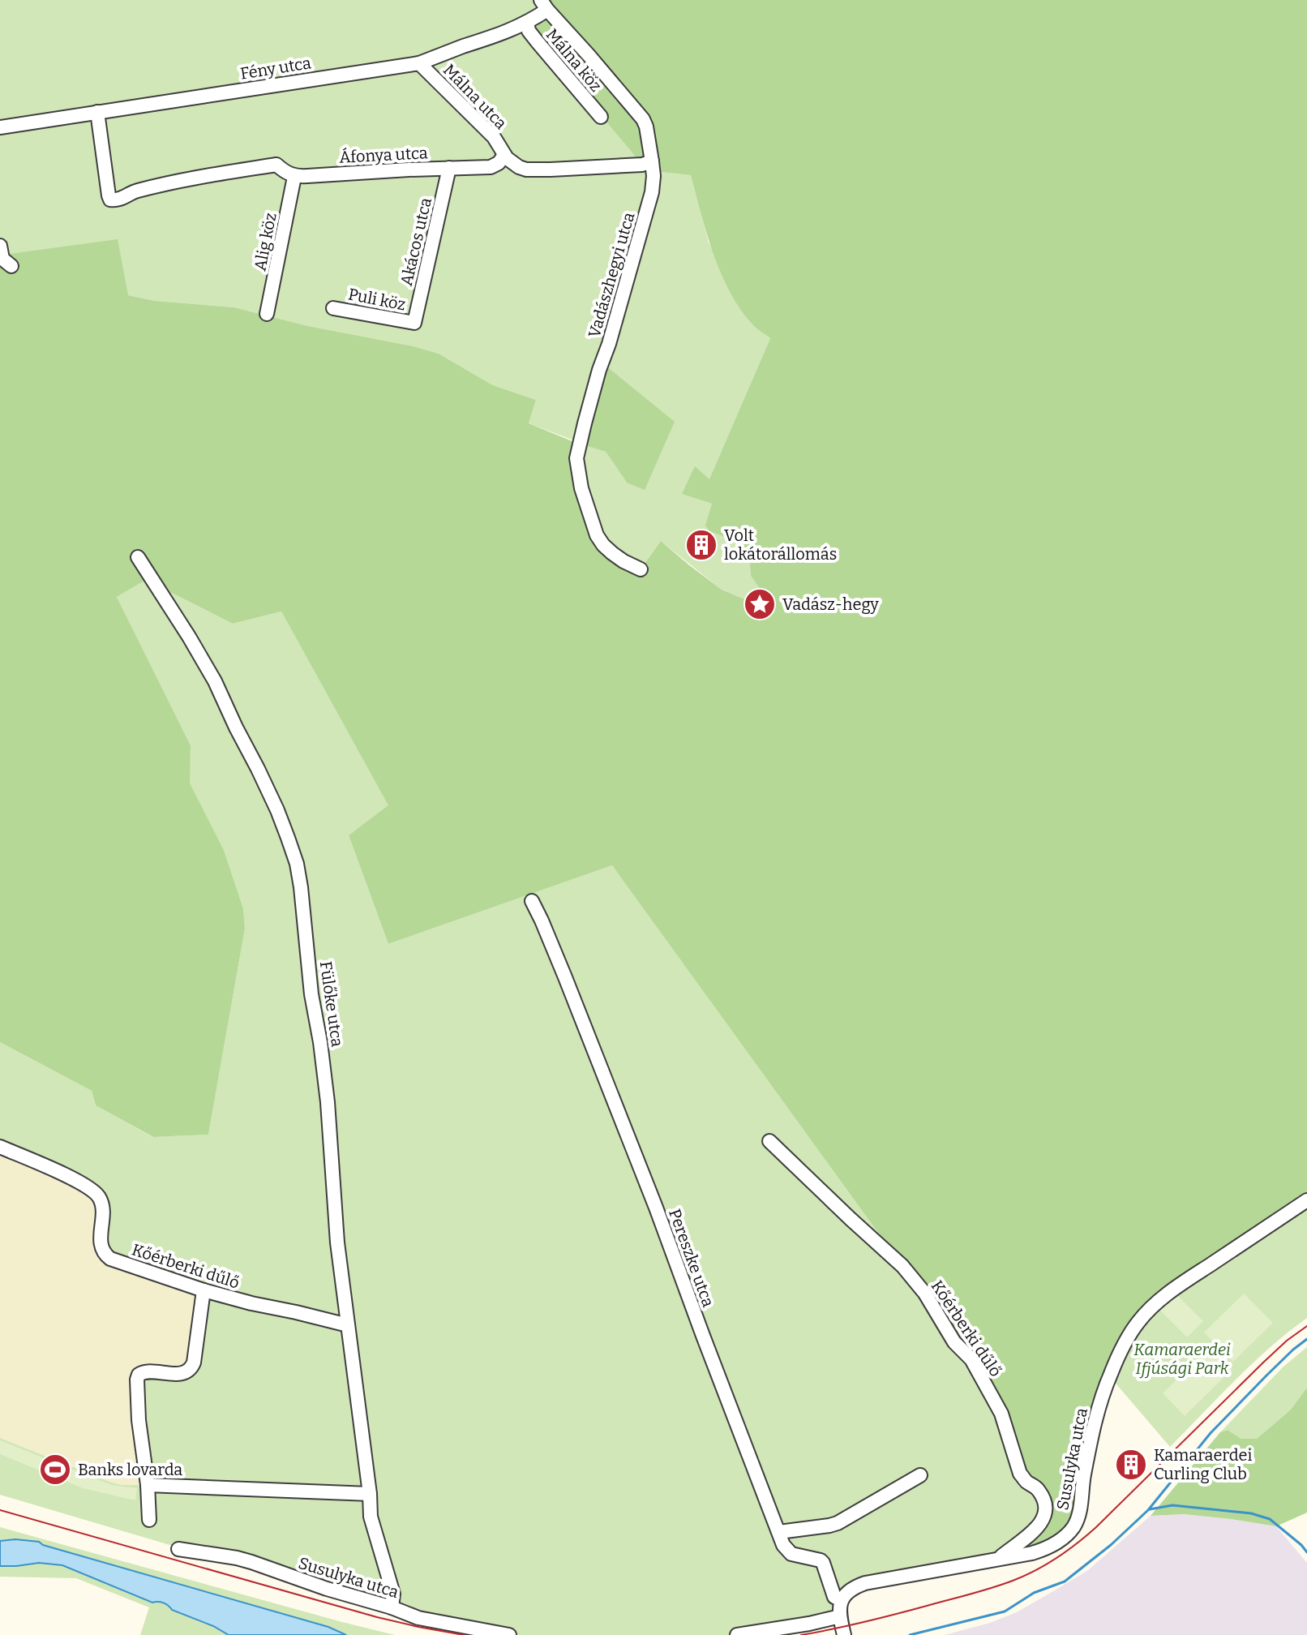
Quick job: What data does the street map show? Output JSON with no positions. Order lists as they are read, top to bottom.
{
  "streets": {
    "street": [
      "Málna köz",
      "Fény utca",
      "Málna utca",
      "Áfonya utca",
      "Alig köz",
      "Akácos utca",
      "Vadászhegyi utca",
      "Puli köz",
      "Fülőke utca",
      "Pereszke utca",
      "Kőérberki dűlő",
      "Susulyka utca"
    ]
  },
  "crossings": [
    ["Málna köz", "Fény utca"],
    ["Fény utca", "Málna utca"],
    ["Fény utca", "Áfonya utca"],
    ["Fény utca", "Vadászhegyi utca"],
    ["Málna utca", "Áfonya utca"],
    ["Áfonya utca", "Alig köz"],
    ["Áfonya utca", "Akácos utca"],
    ["Akácos utca", "Puli köz"],
    ["Fülőke utca", "Kőérberki dűlő"],
    ["Fülőke utca", "Susulyka utca"],
    ["Pereszke utca", "Susulyka utca"],
    ["Kőérberki dűlő", "Susulyka utca"]
  ],
  "parks": ["Kamaraerdei Ifjúsági Park"],
  "places": {
    "building": ["Volt lokátorállomás", "Kamaraerdei Curling Club"],
    "place": ["Vadász-hegy"],
    "sports": ["Banks lovarda"]
  }
}
